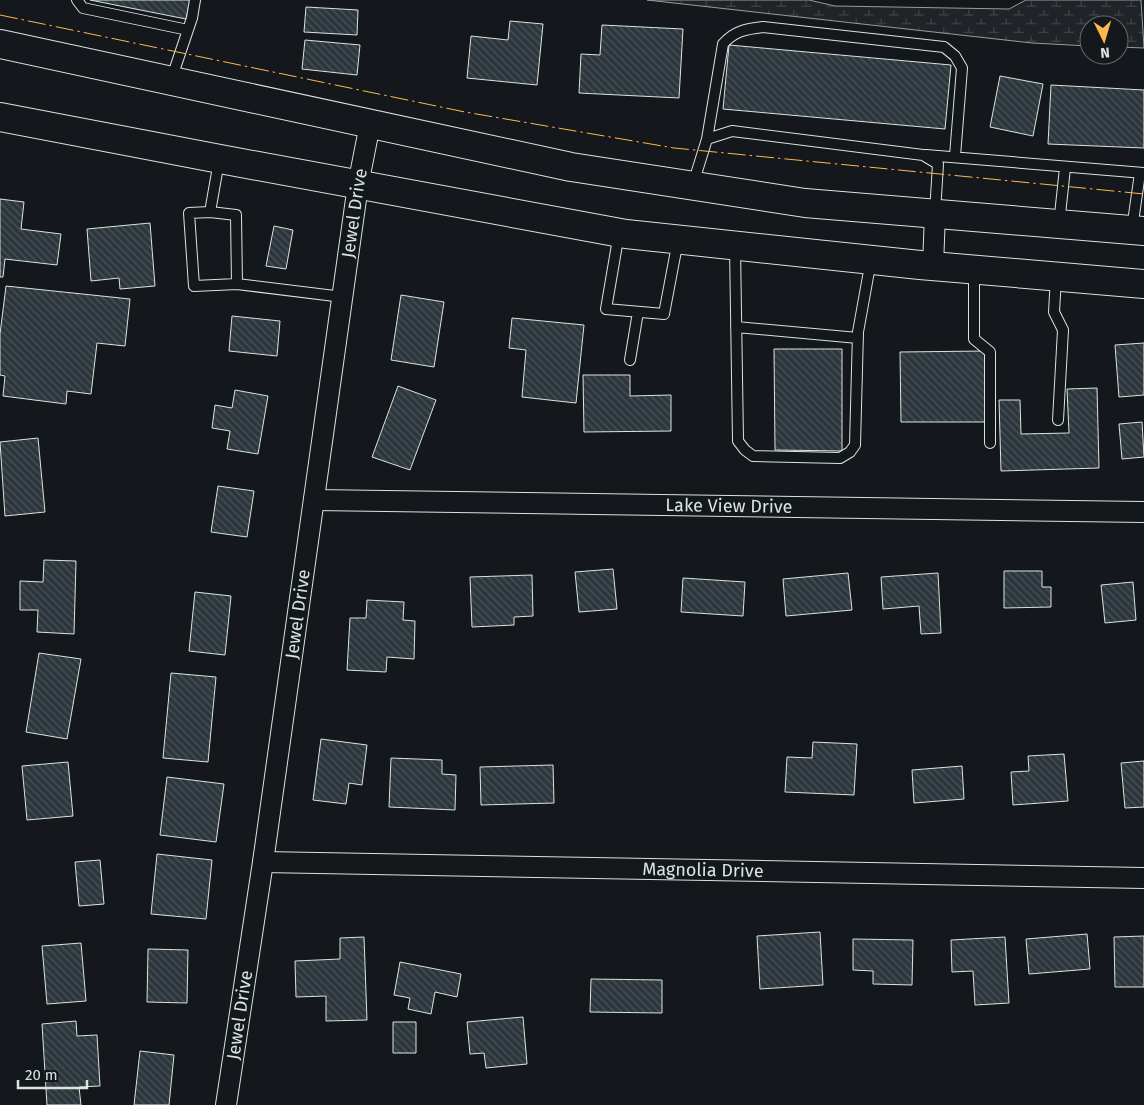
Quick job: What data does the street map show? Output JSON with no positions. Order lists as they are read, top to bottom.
{
  "streets": {
    "street": ["Jewel Drive", "Lake View Drive", "Magnolia Drive"]
  },
  "crossings": [
    ["Jewel Drive", "Lake View Drive"],
    ["Jewel Drive", "Magnolia Drive"]
  ],
  "scale_bar": "20 m",
  "north": "bottom"
}
